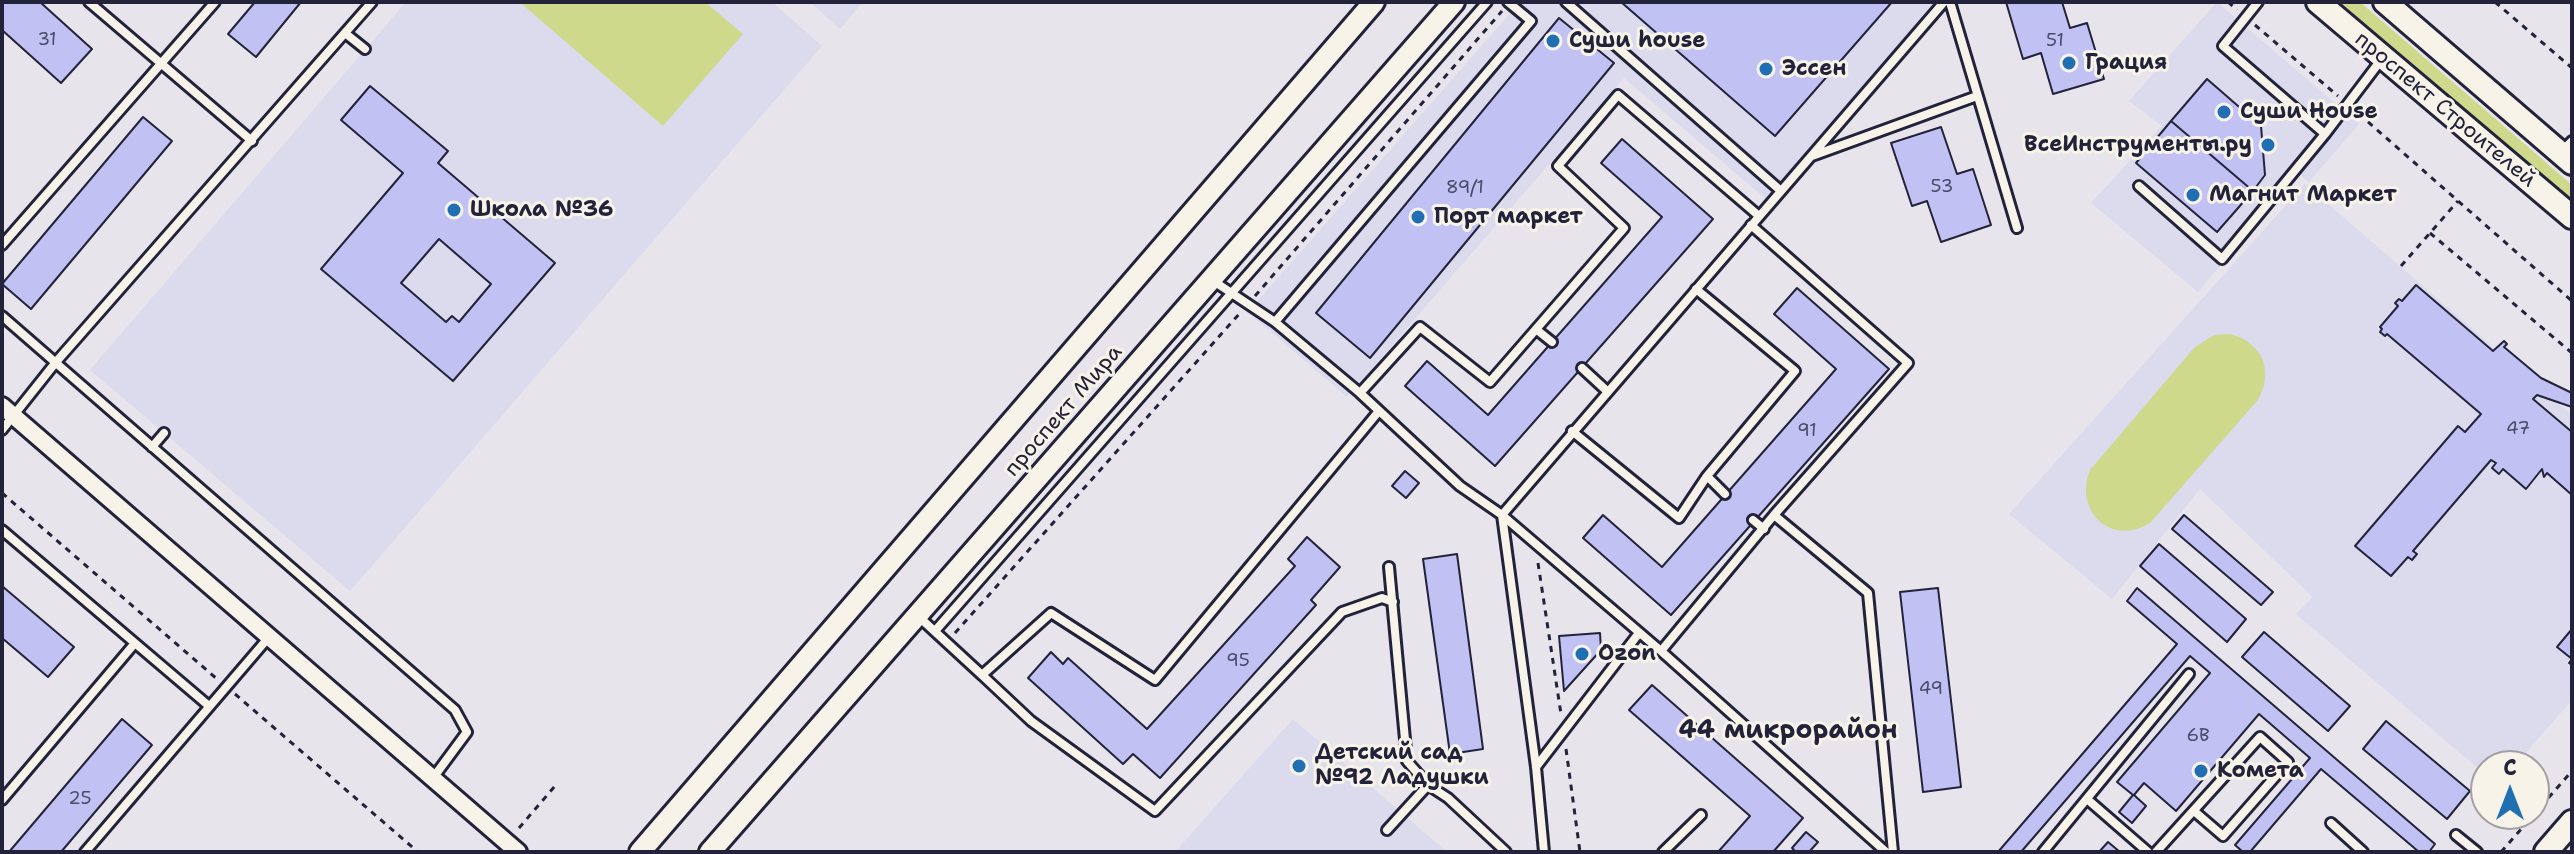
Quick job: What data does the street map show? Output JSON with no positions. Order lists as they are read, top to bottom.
{
  "streets": {
    "main road": ["проспект Строителей"],
    "street": ["проспект Мира"]
  },
  "districts": ["44 микрорайон"],
  "places": [
    "Суши house",
    "Грация",
    "Эссен",
    "Суши House",
    "ВсеИнструменты.ру",
    "Магнит Маркет",
    "Школа №36",
    "Порт маркет",
    "Ozon",
    "Детский сад №92 Ладушки",
    "Комета"
  ],
  "house_numbers": [
    "31",
    "51",
    "53",
    "89/1",
    "47",
    "91",
    "95",
    "49",
    "6В",
    "25"
  ],
  "north": "top"
}
